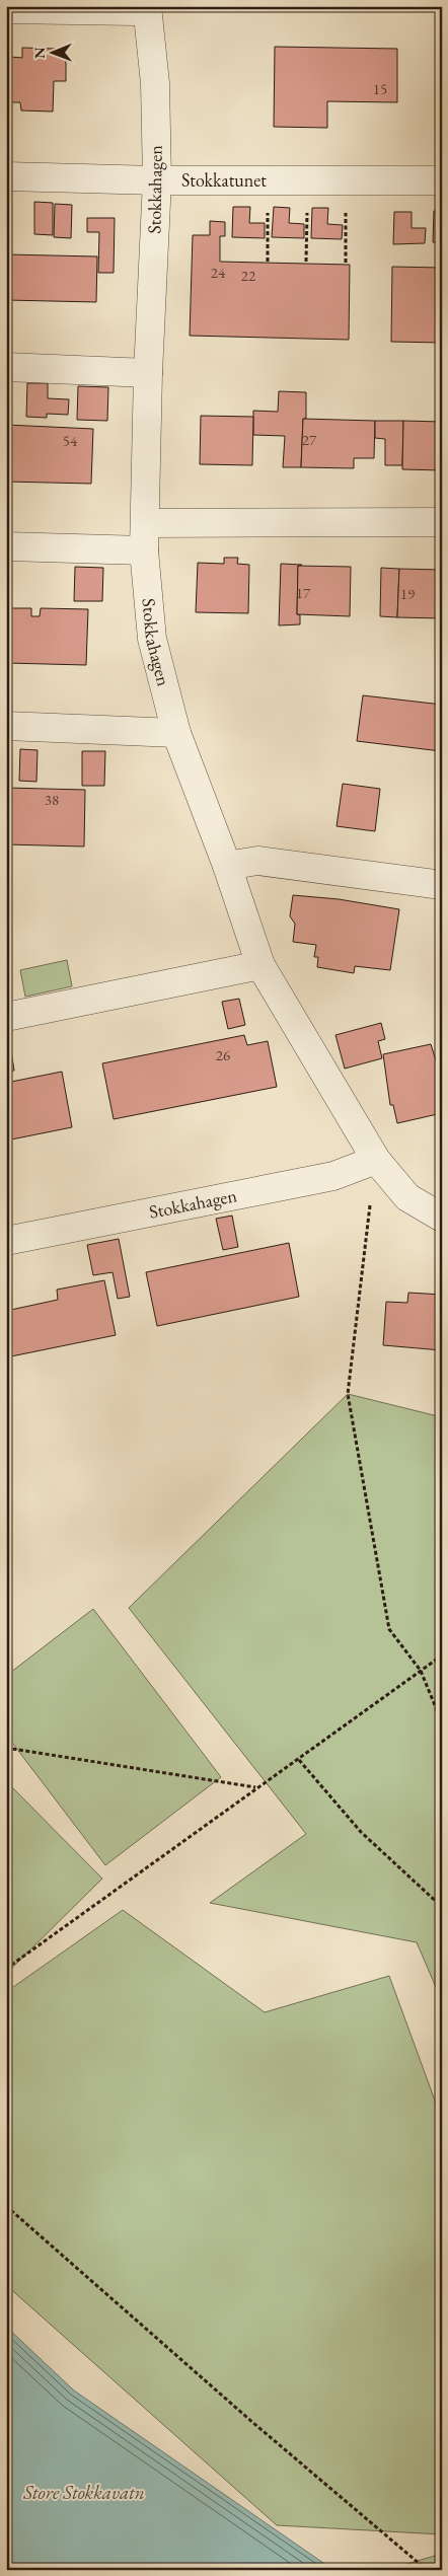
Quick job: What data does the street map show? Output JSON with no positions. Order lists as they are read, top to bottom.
{
  "streets": {
    "street": ["Stokkatunet", "Stokkahagen"]
  },
  "crossings": [
    ["Stokkatunet", "Stokkahagen"]
  ],
  "water": ["Store Stokkavatn"],
  "house_numbers": [
    "15",
    "24",
    "22",
    "27",
    "54",
    "17",
    "19",
    "38",
    "26"
  ],
  "north": "left"
}
